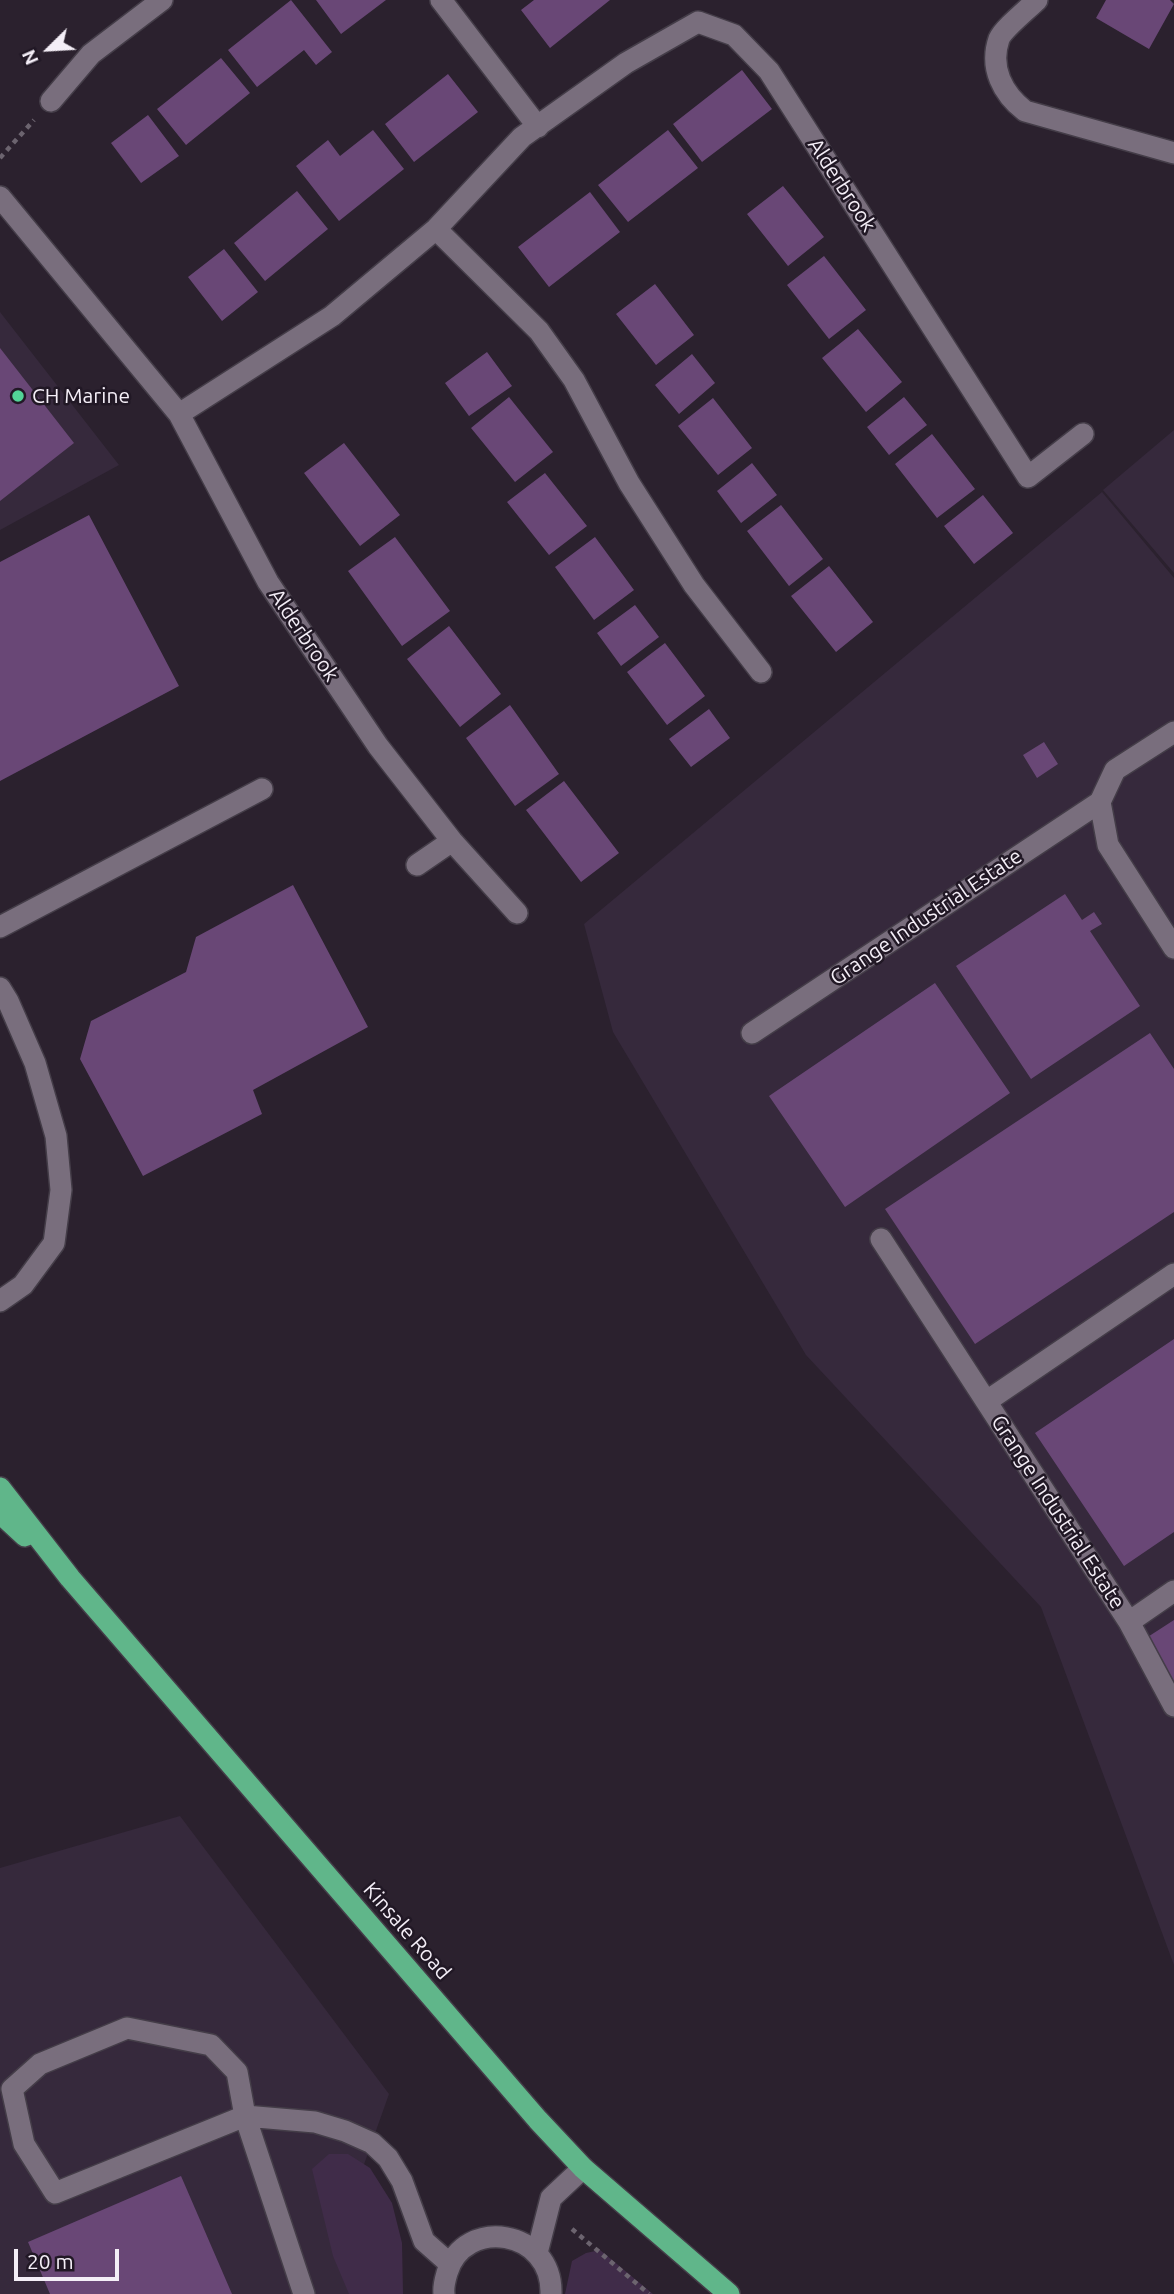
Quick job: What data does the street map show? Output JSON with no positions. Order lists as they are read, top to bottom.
{
  "streets": {
    "highway": ["Kinsale Road"],
    "street": ["Alderbrook", "Grange Industrial Estate"]
  },
  "places": ["CH Marine"],
  "scale_bar": "20 m",
  "north": "bottom left"
}
